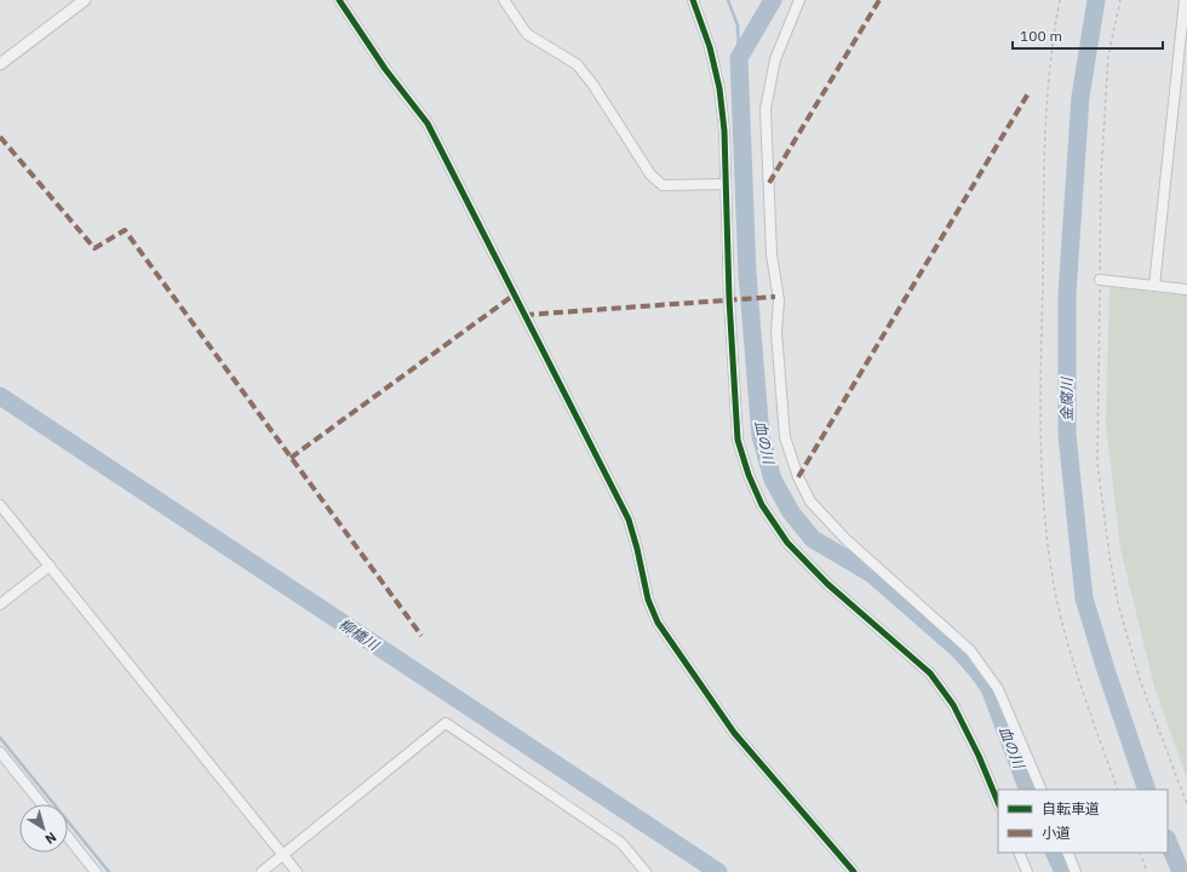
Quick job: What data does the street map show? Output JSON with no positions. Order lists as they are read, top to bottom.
{
  "water": ["金腐川", "血の川", "柳橋川"],
  "legend": ["自転車道", "小道"],
  "scale_bar": "100 m",
  "north": "bottom right"
}
